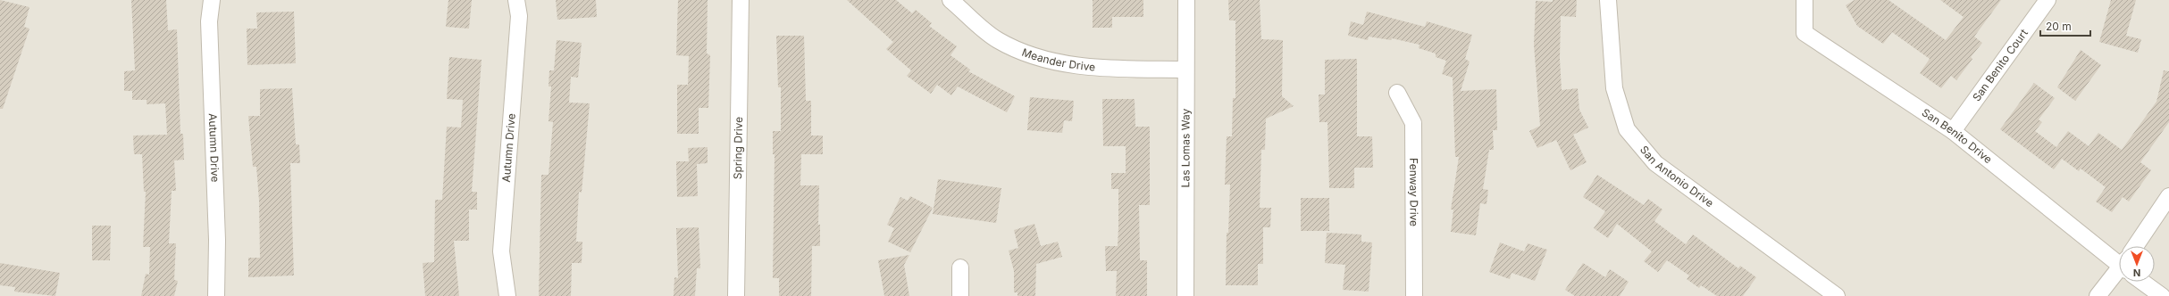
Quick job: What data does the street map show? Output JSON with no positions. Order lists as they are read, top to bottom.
{
  "streets": {
    "street": [
      "Meander Drive",
      "San Benito Court",
      "San Benito Drive",
      "Autumn Drive",
      "Spring Drive",
      "Las Lomas Way",
      "San Antonio Drive",
      "Fenway Drive"
    ]
  },
  "crossings": [
    ["Meander Drive", "Las Lomas Way"],
    ["San Benito Court", "San Benito Drive"]
  ],
  "scale_bar": "20 m",
  "north": "bottom"
}
